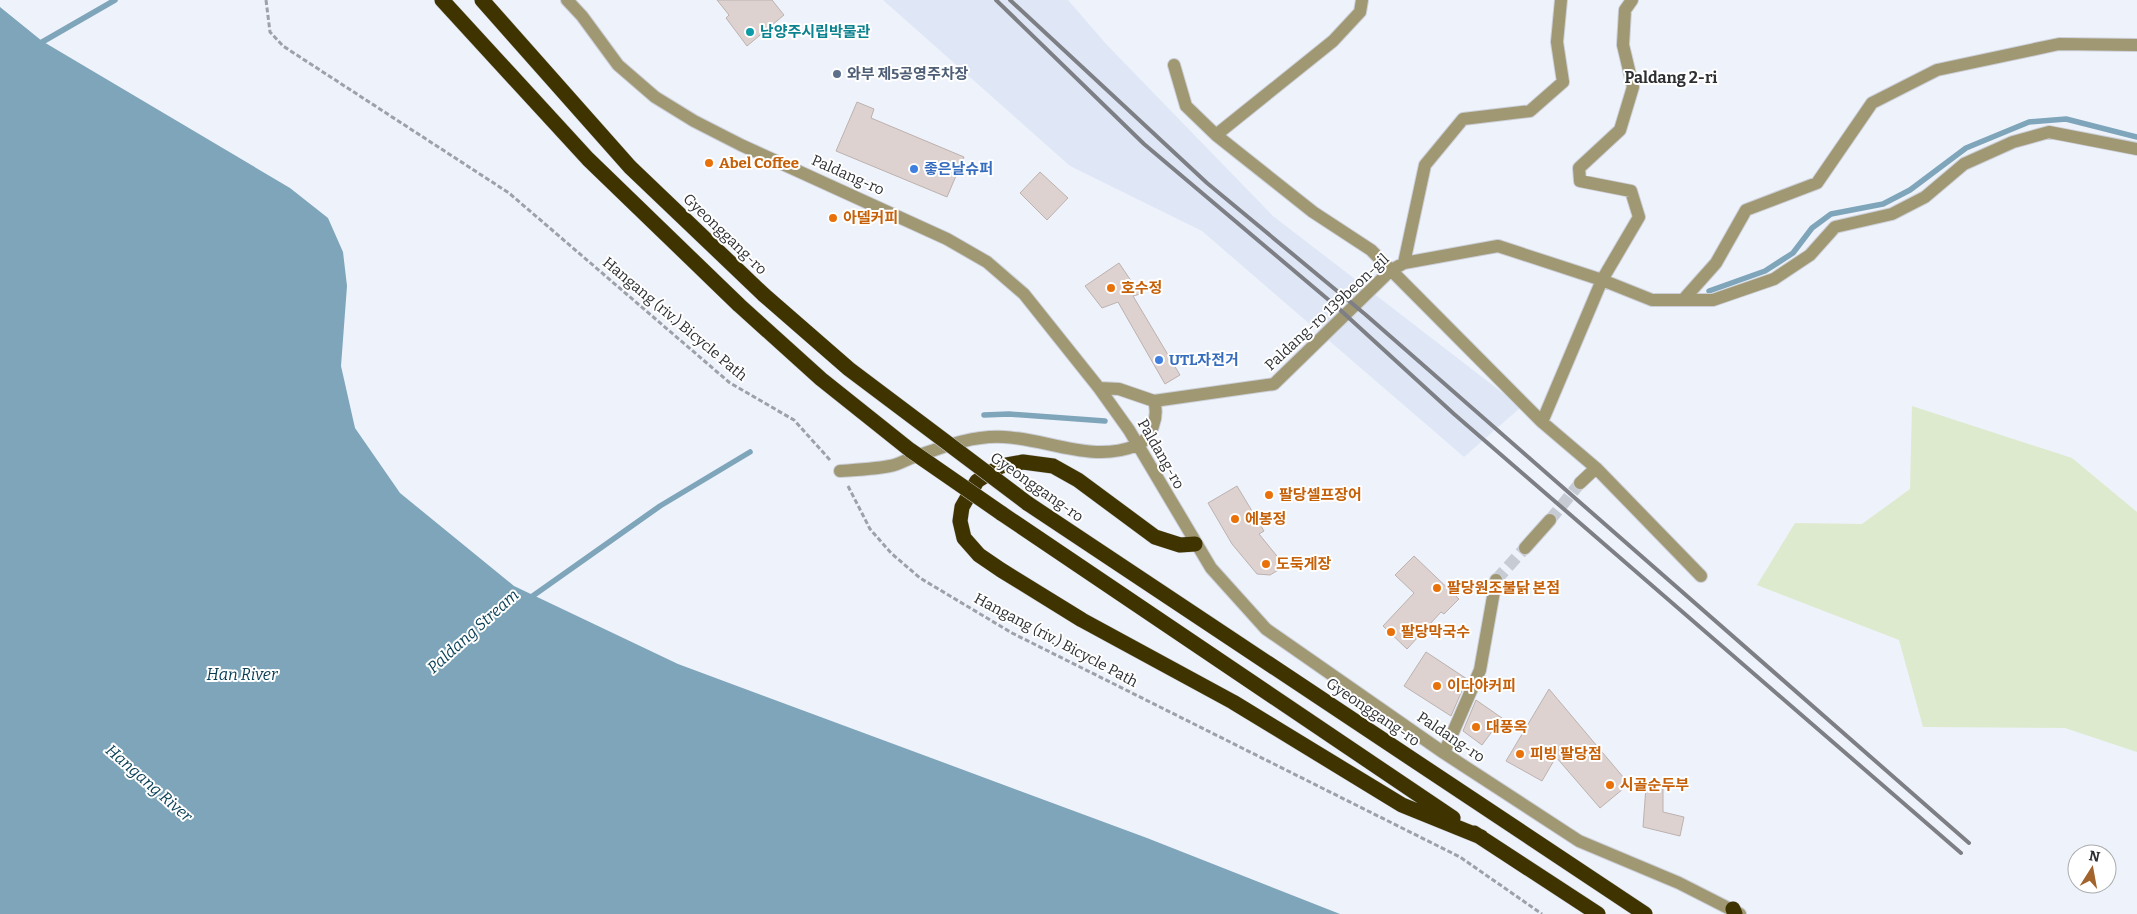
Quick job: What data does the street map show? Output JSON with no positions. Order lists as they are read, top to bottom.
{
  "streets": {
    "highway": ["Gyeonggang-ro"],
    "street": ["Paldang-ro", "Paldang-ro 139beon-gil"],
    "path": ["Hangang (riv.) Bicycle Path"]
  },
  "districts": ["Paldang 2-ri"],
  "water": ["Paldang Stream", "Han River", "Hangang River"],
  "places": [
    "남양주시립박물관",
    "와부 제5공영주차장",
    "Abel Coffee",
    "좋은날슈퍼",
    "아델커피",
    "호수정",
    "UTL자전거",
    "팔당셀프장어",
    "에봉정",
    "도둑게장",
    "팔당원조불닭 본점",
    "팔당막국수",
    "이다야커피",
    "대풍옥",
    "피빙 팔당점",
    "시골순두부"
  ],
  "north": "top"
}
